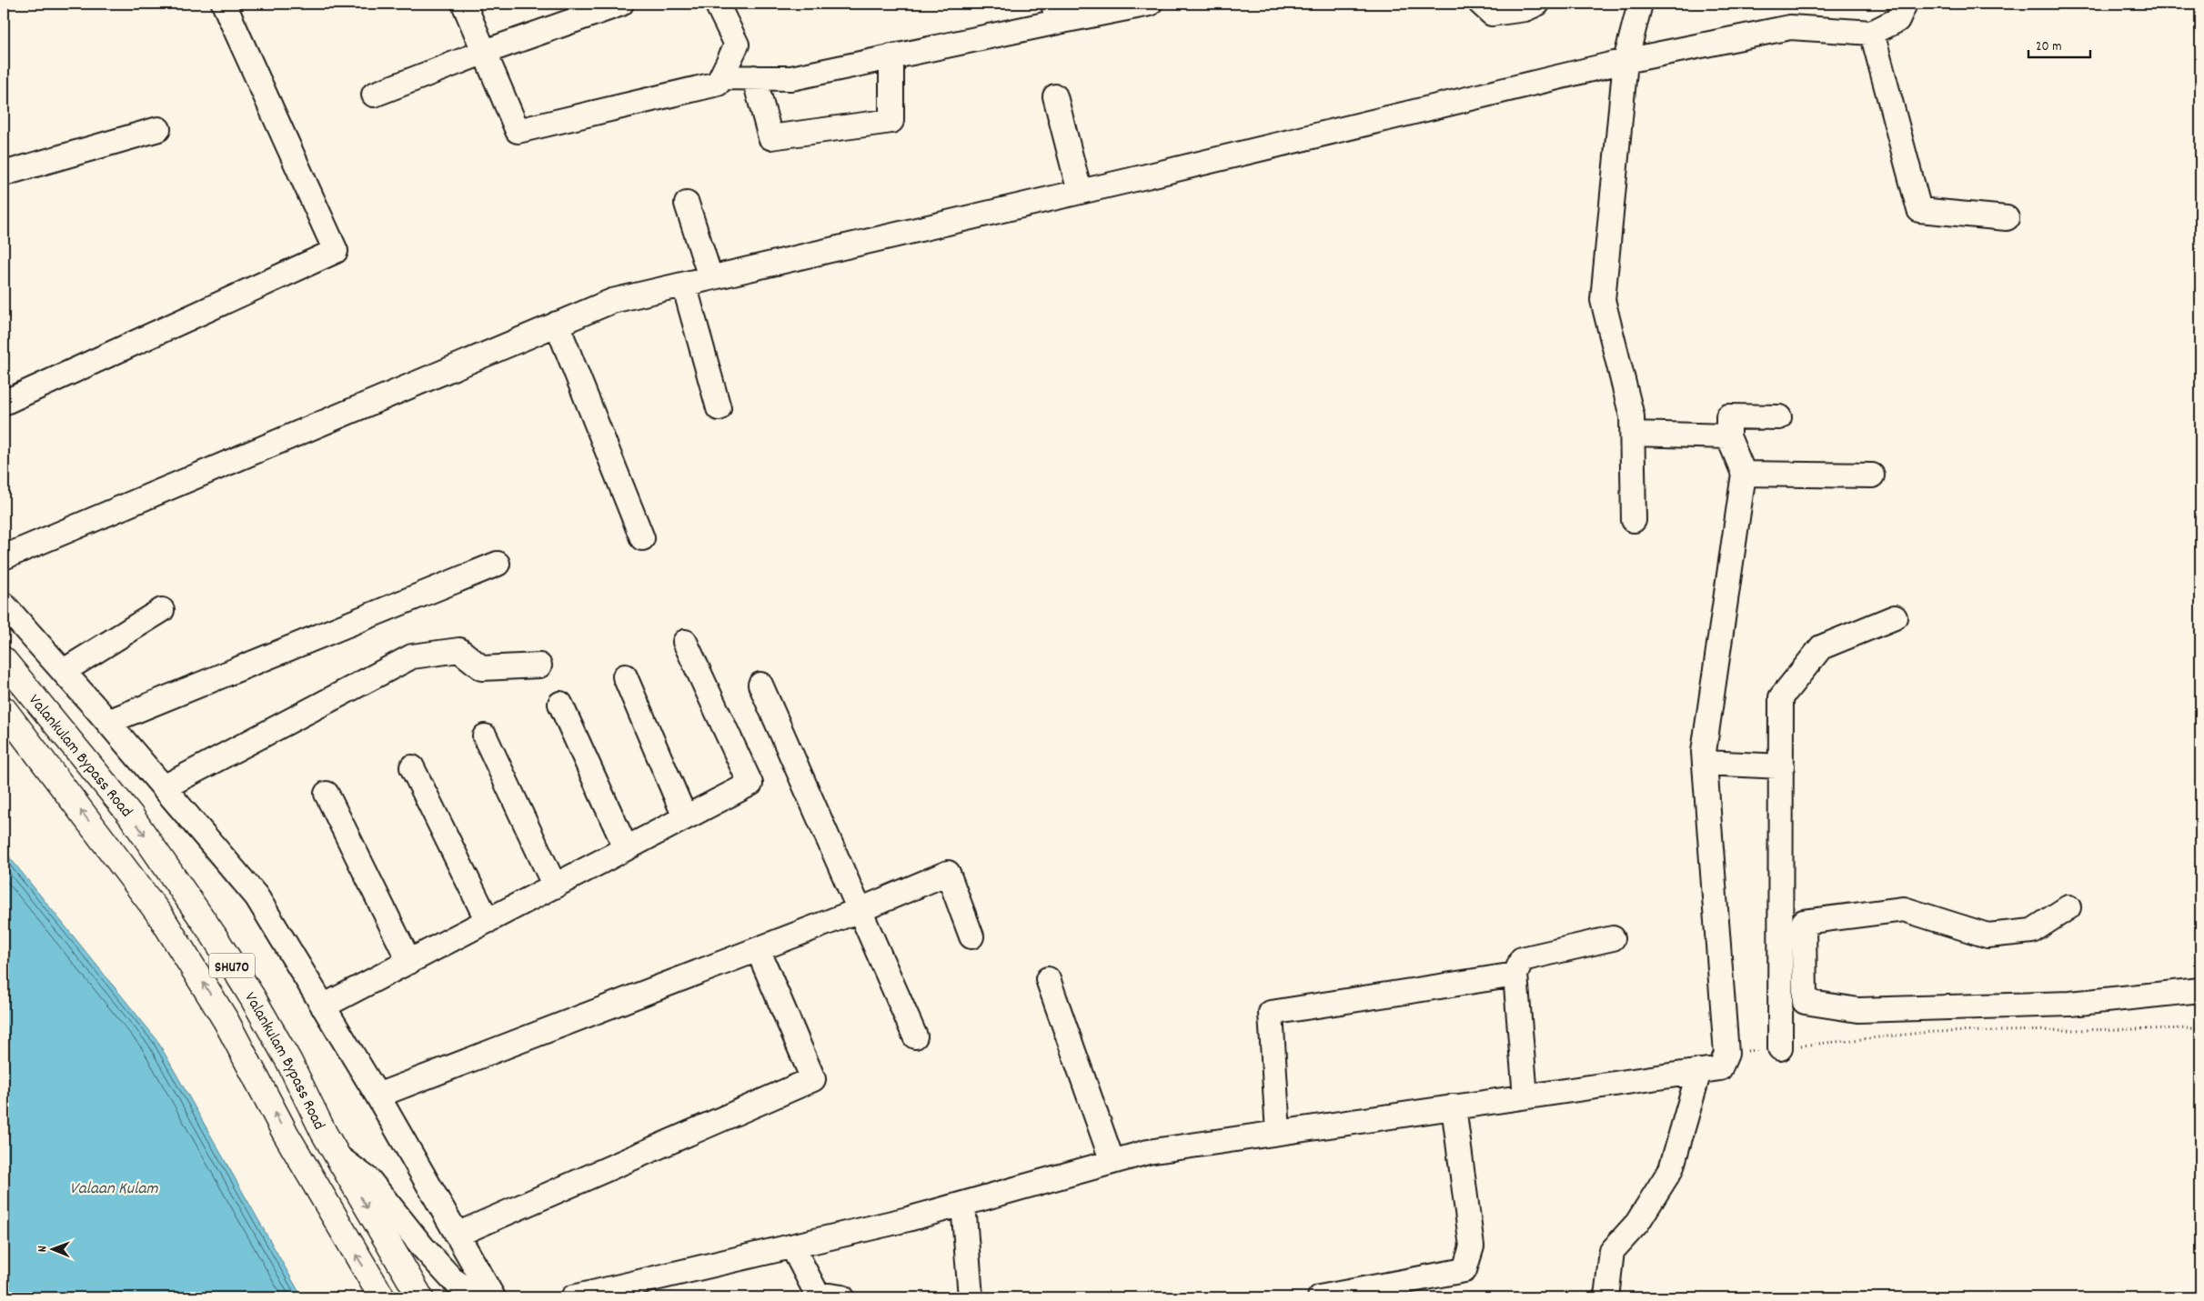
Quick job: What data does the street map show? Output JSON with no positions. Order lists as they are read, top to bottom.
{
  "streets": {
    "main road": ["Valankulam Bypass Road", "SHU70"]
  },
  "water": ["Valaan Kulam"],
  "scale_bar": "20 m",
  "north": "left"
}
